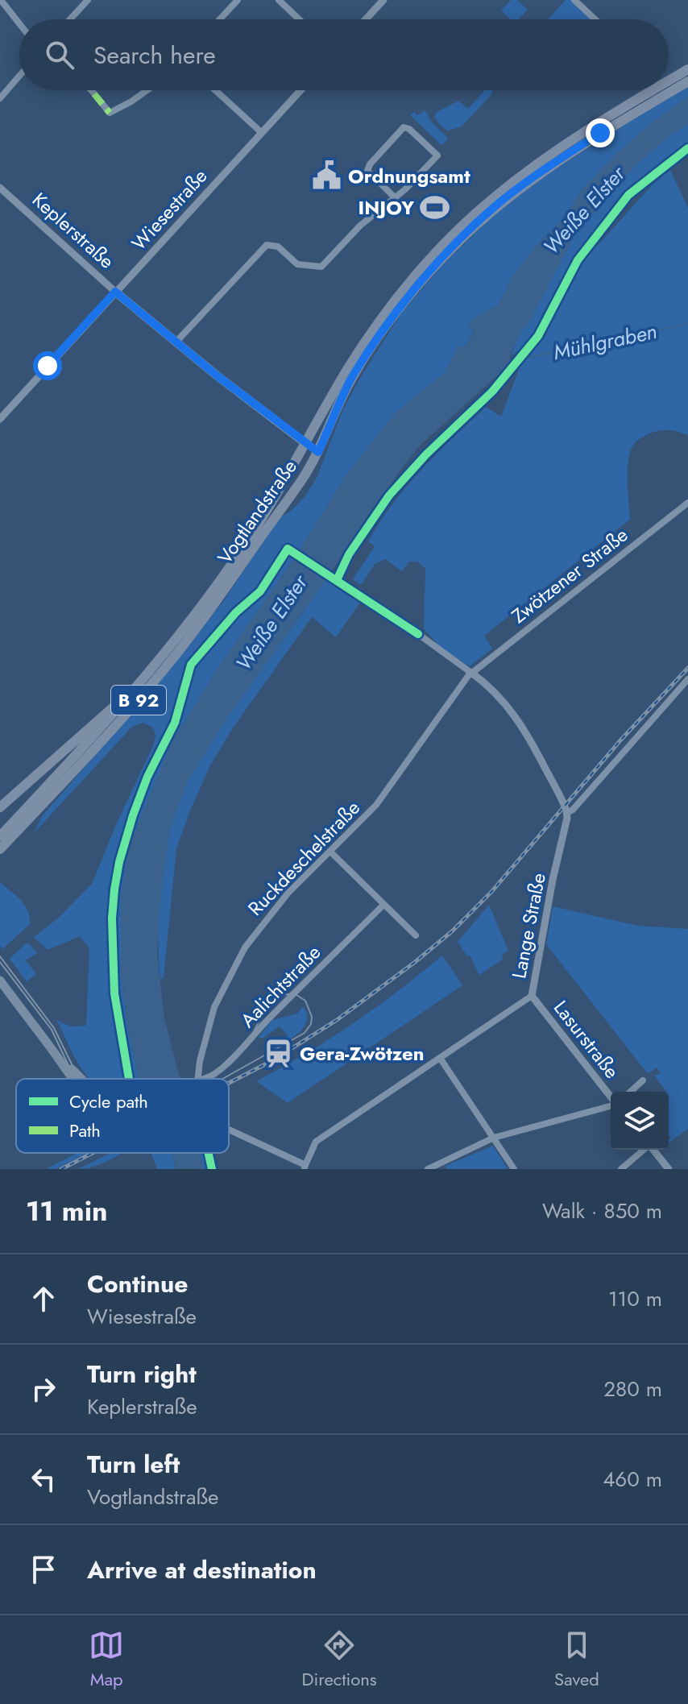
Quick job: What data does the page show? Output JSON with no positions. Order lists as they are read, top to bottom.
{
  "streets": {
    "main road": ["Keplerstraße", "Vogtlandstraße", "B 92"],
    "street": [
      "Wiesestraße",
      "Zwötzener Straße",
      "Ruckdeschelstraße",
      "Lange Straße",
      "Aalichtstraße",
      "Lasurstraße"
    ]
  },
  "crossings": [
    ["Wiesestraße", "Keplerstraße"],
    ["Keplerstraße", "Vogtlandstraße"],
    ["Zwötzener Straße", "Ruckdeschelstraße"],
    ["Lange Straße", "Lasurstraße"]
  ],
  "water": ["Weiße Elster", "Mühlgraben"],
  "places": {
    "public building": ["Ordnungsamt"],
    "sports": ["INJOY"],
    "station": ["Gera-Zwötzen"]
  },
  "legend": ["Cycle path", "Path"],
  "page": {
    "search": "Search here",
    "heading": ["11 min", "Walk · 850 m"],
    "list": [
      ["Continue", "Wiesestraße", "110 m"],
      ["Turn right", "Keplerstraße", "280 m"],
      ["Turn left", "Vogtlandstraße", "460 m"],
      "Arrive at destination"
    ],
    "nav": ["Map", "Directions", "Saved"]
  }
}
